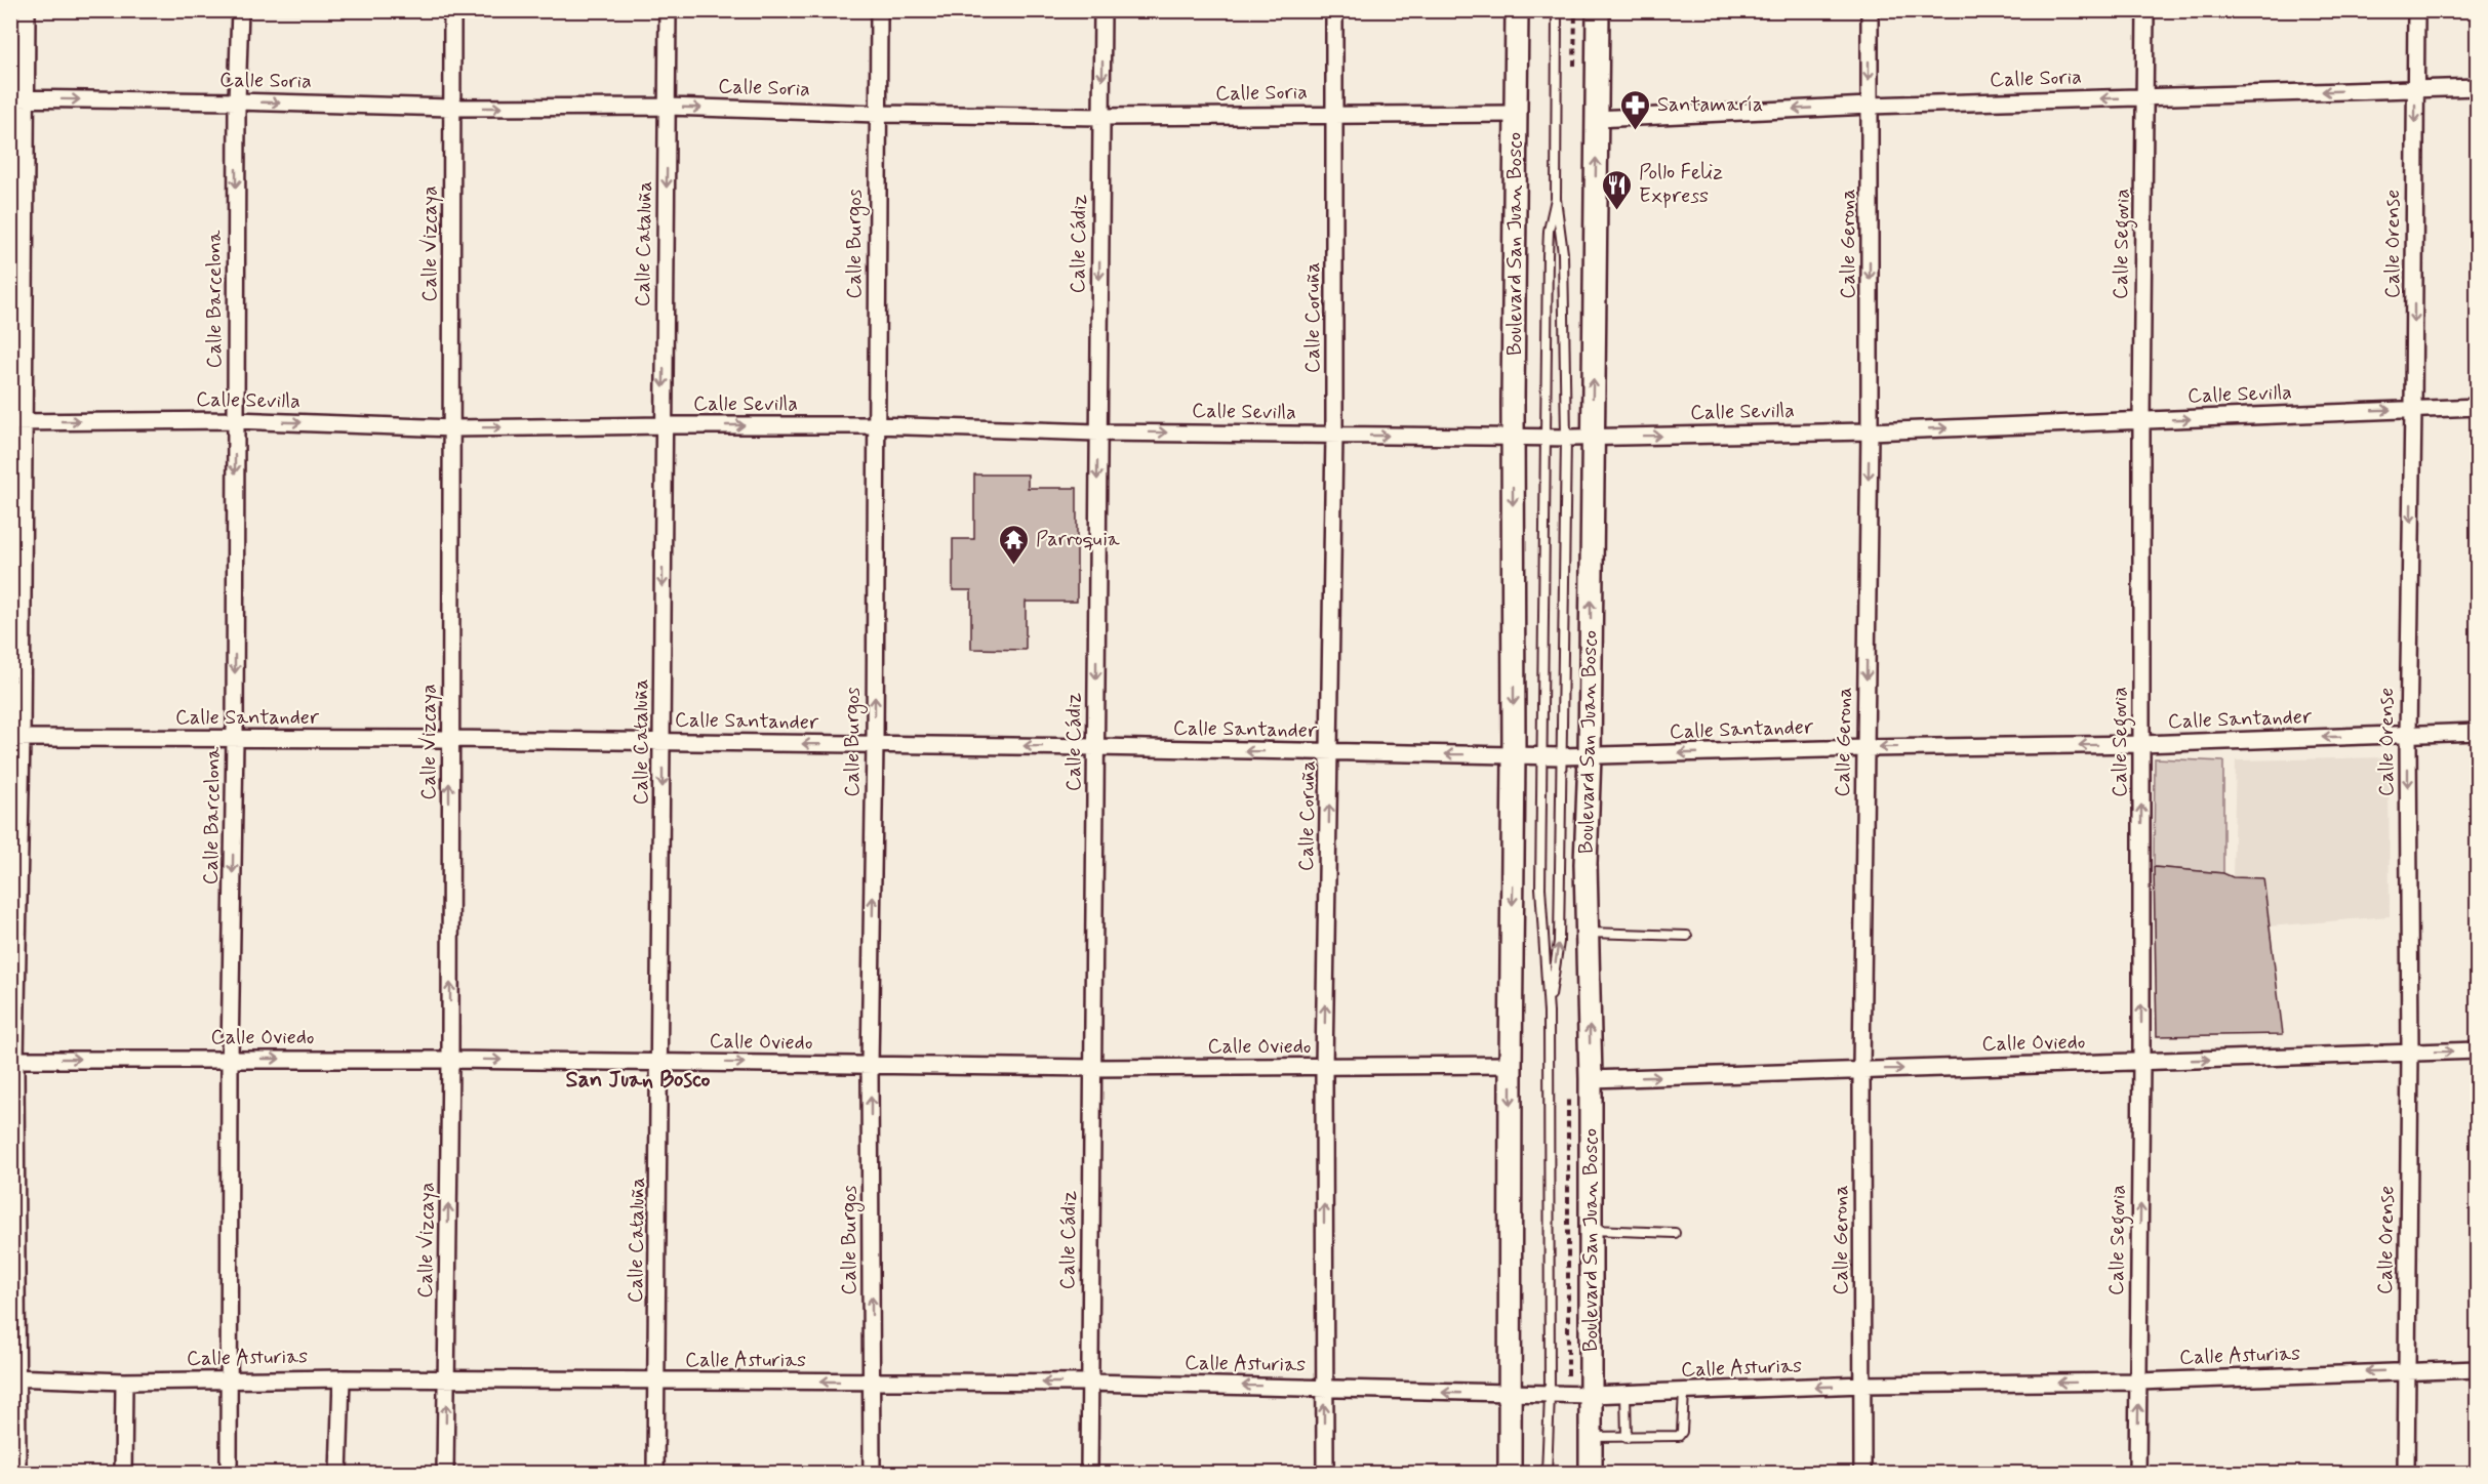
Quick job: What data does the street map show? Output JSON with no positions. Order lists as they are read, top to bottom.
{
  "streets": {
    "street": [
      "Calle Soria",
      "Calle Vizcaya",
      "Calle Cataluña",
      "Calle Burgos",
      "Calle Cádiz",
      "Boulevard San Juan Bosco",
      "Calle Gerona",
      "Calle Segovia",
      "Calle Orense",
      "Calle Barcelona",
      "Calle Coruña",
      "Calle Sevilla",
      "Calle Santander",
      "Calle Oviedo",
      "Calle Asturias"
    ]
  },
  "crossings": [
    ["Calle Soria", "Calle Vizcaya"],
    ["Calle Soria", "Calle Cataluña"],
    ["Calle Soria", "Calle Burgos"],
    ["Calle Soria", "Calle Cádiz"],
    ["Calle Soria", "Boulevard San Juan Bosco"],
    ["Calle Soria", "Calle Gerona"],
    ["Calle Soria", "Calle Segovia"],
    ["Calle Soria", "Calle Orense"],
    ["Calle Soria", "Calle Barcelona"],
    ["Calle Soria", "Calle Coruña"],
    ["Calle Vizcaya", "Calle Sevilla"],
    ["Calle Vizcaya", "Calle Santander"],
    ["Calle Vizcaya", "Calle Oviedo"],
    ["Calle Vizcaya", "Calle Asturias"],
    ["Calle Cataluña", "Calle Sevilla"],
    ["Calle Cataluña", "Calle Santander"],
    ["Calle Cataluña", "Calle Oviedo"],
    ["Calle Cataluña", "Calle Asturias"],
    ["Calle Burgos", "Calle Sevilla"],
    ["Calle Burgos", "Calle Santander"],
    ["Calle Burgos", "Calle Oviedo"],
    ["Calle Burgos", "Calle Asturias"],
    ["Calle Cádiz", "Calle Sevilla"],
    ["Calle Cádiz", "Calle Santander"],
    ["Calle Cádiz", "Calle Oviedo"],
    ["Calle Cádiz", "Calle Asturias"],
    ["Boulevard San Juan Bosco", "Calle Sevilla"],
    ["Boulevard San Juan Bosco", "Calle Santander"],
    ["Boulevard San Juan Bosco", "Calle Oviedo"],
    ["Boulevard San Juan Bosco", "Calle Asturias"],
    ["Calle Gerona", "Calle Sevilla"],
    ["Calle Gerona", "Calle Santander"],
    ["Calle Gerona", "Calle Oviedo"],
    ["Calle Gerona", "Calle Asturias"],
    ["Calle Segovia", "Calle Sevilla"],
    ["Calle Segovia", "Calle Santander"],
    ["Calle Segovia", "Calle Oviedo"],
    ["Calle Segovia", "Calle Asturias"],
    ["Calle Orense", "Calle Sevilla"],
    ["Calle Orense", "Calle Santander"],
    ["Calle Orense", "Calle Oviedo"],
    ["Calle Orense", "Calle Asturias"],
    ["Calle Barcelona", "Calle Sevilla"],
    ["Calle Barcelona", "Calle Santander"],
    ["Calle Barcelona", "Calle Oviedo"],
    ["Calle Barcelona", "Calle Asturias"],
    ["Calle Coruña", "Calle Sevilla"],
    ["Calle Coruña", "Calle Santander"],
    ["Calle Coruña", "Calle Oviedo"],
    ["Calle Coruña", "Calle Asturias"]
  ],
  "one_way": [
    "Calle Vizcaya",
    "Calle Cataluña",
    "Calle Burgos",
    "Calle Cádiz",
    "Calle Gerona",
    "Calle Segovia",
    "Calle Orense",
    "Calle Barcelona",
    "Calle Coruña",
    "Calle Sevilla",
    "Calle Santander",
    "Calle Oviedo",
    "Calle Asturias"
  ],
  "districts": ["San Juan Bosco"],
  "places": {
    "pharmacy": ["Santamaría"],
    "restaurant": ["Pollo Feliz Express"],
    "temple": ["Parroquia"]
  }
}
